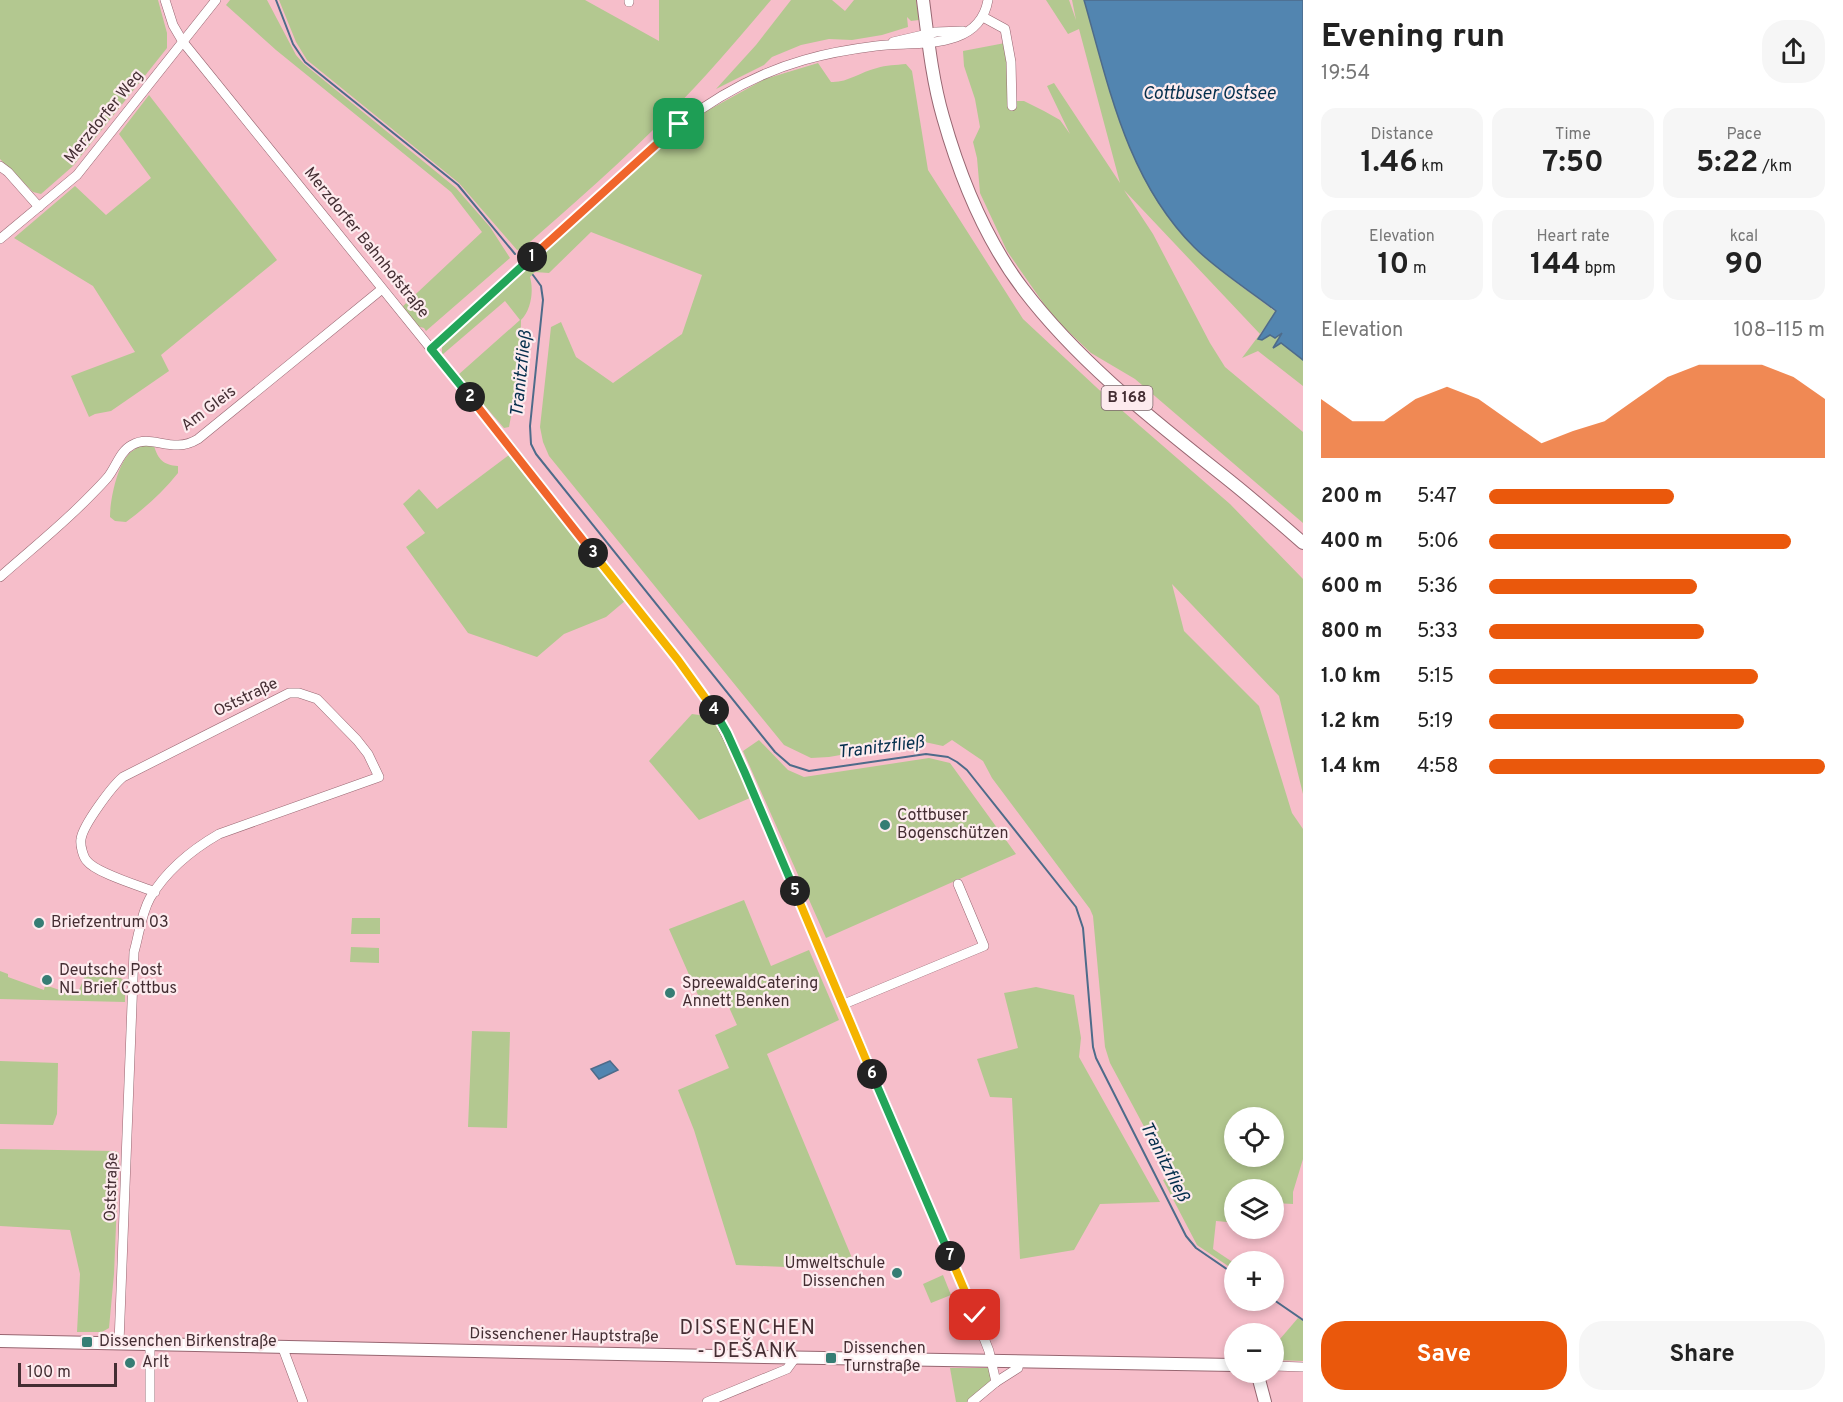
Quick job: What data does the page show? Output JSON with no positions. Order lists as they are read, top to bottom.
{
  "streets": {
    "main road": ["B 168", "Dissenchener Hauptstraße"],
    "street": [
      "Merzdorfer Weg",
      "Merzdorfer Bahnhofstraße",
      "Am Gleis",
      "Oststraße"
    ]
  },
  "crossings": [
    ["Merzdorfer Weg", "Merzdorfer Bahnhofstraße"],
    ["Merzdorfer Bahnhofstraße", "Am Gleis"],
    ["Merzdorfer Bahnhofstraße", "Dissenchener Hauptstraße"],
    ["Oststraße", "Dissenchener Hauptstraße"]
  ],
  "districts": ["DISSENCHEN - DEŠANK"],
  "water": ["Cottbuser Ostsee", "Tranitzfließ"],
  "places": {
    "other": [
      "Cottbuser Bogenschützen",
      "Briefzentrum 03",
      "Deutsche Post NL Brief Cottbus",
      "SpreewaldCatering Annett Benken",
      "Umweltschule Dissenchen",
      "Arlt"
    ],
    "transit": ["Dissenchen Birkenstraße", "Dissenchen Turnstraße"]
  },
  "scale_bar": "100 m",
  "page": {
    "heading": ["Evening run", "19:54"],
    "stats": [
      ["Distance", "1.46 km"],
      ["Time", "7:50"],
      ["Pace", "5:22 /km"],
      ["Elevation", "10 m"],
      ["Heart rate", "144 bpm"],
      ["kcal", "90"]
    ],
    "pins": [
      "1",
      "2",
      "3",
      "4",
      "5",
      "6",
      "7"
    ],
    "chart": ["Elevation", "108–115 m"],
    "list": [
      {
        "name": "200 m",
        "note": "5:47"
      },
      {
        "name": "400 m",
        "note": "5:06"
      },
      {
        "name": "600 m",
        "note": "5:36"
      },
      {
        "name": "800 m",
        "note": "5:33"
      },
      {
        "name": "1.0 km",
        "note": "5:15"
      },
      {
        "name": "1.2 km",
        "note": "5:19"
      },
      {
        "name": "1.4 km",
        "note": "4:58"
      }
    ],
    "map_buttons": ["+", "−"],
    "buttons": ["Save", "Share"],
    "scale": "100 m"
  }
}
